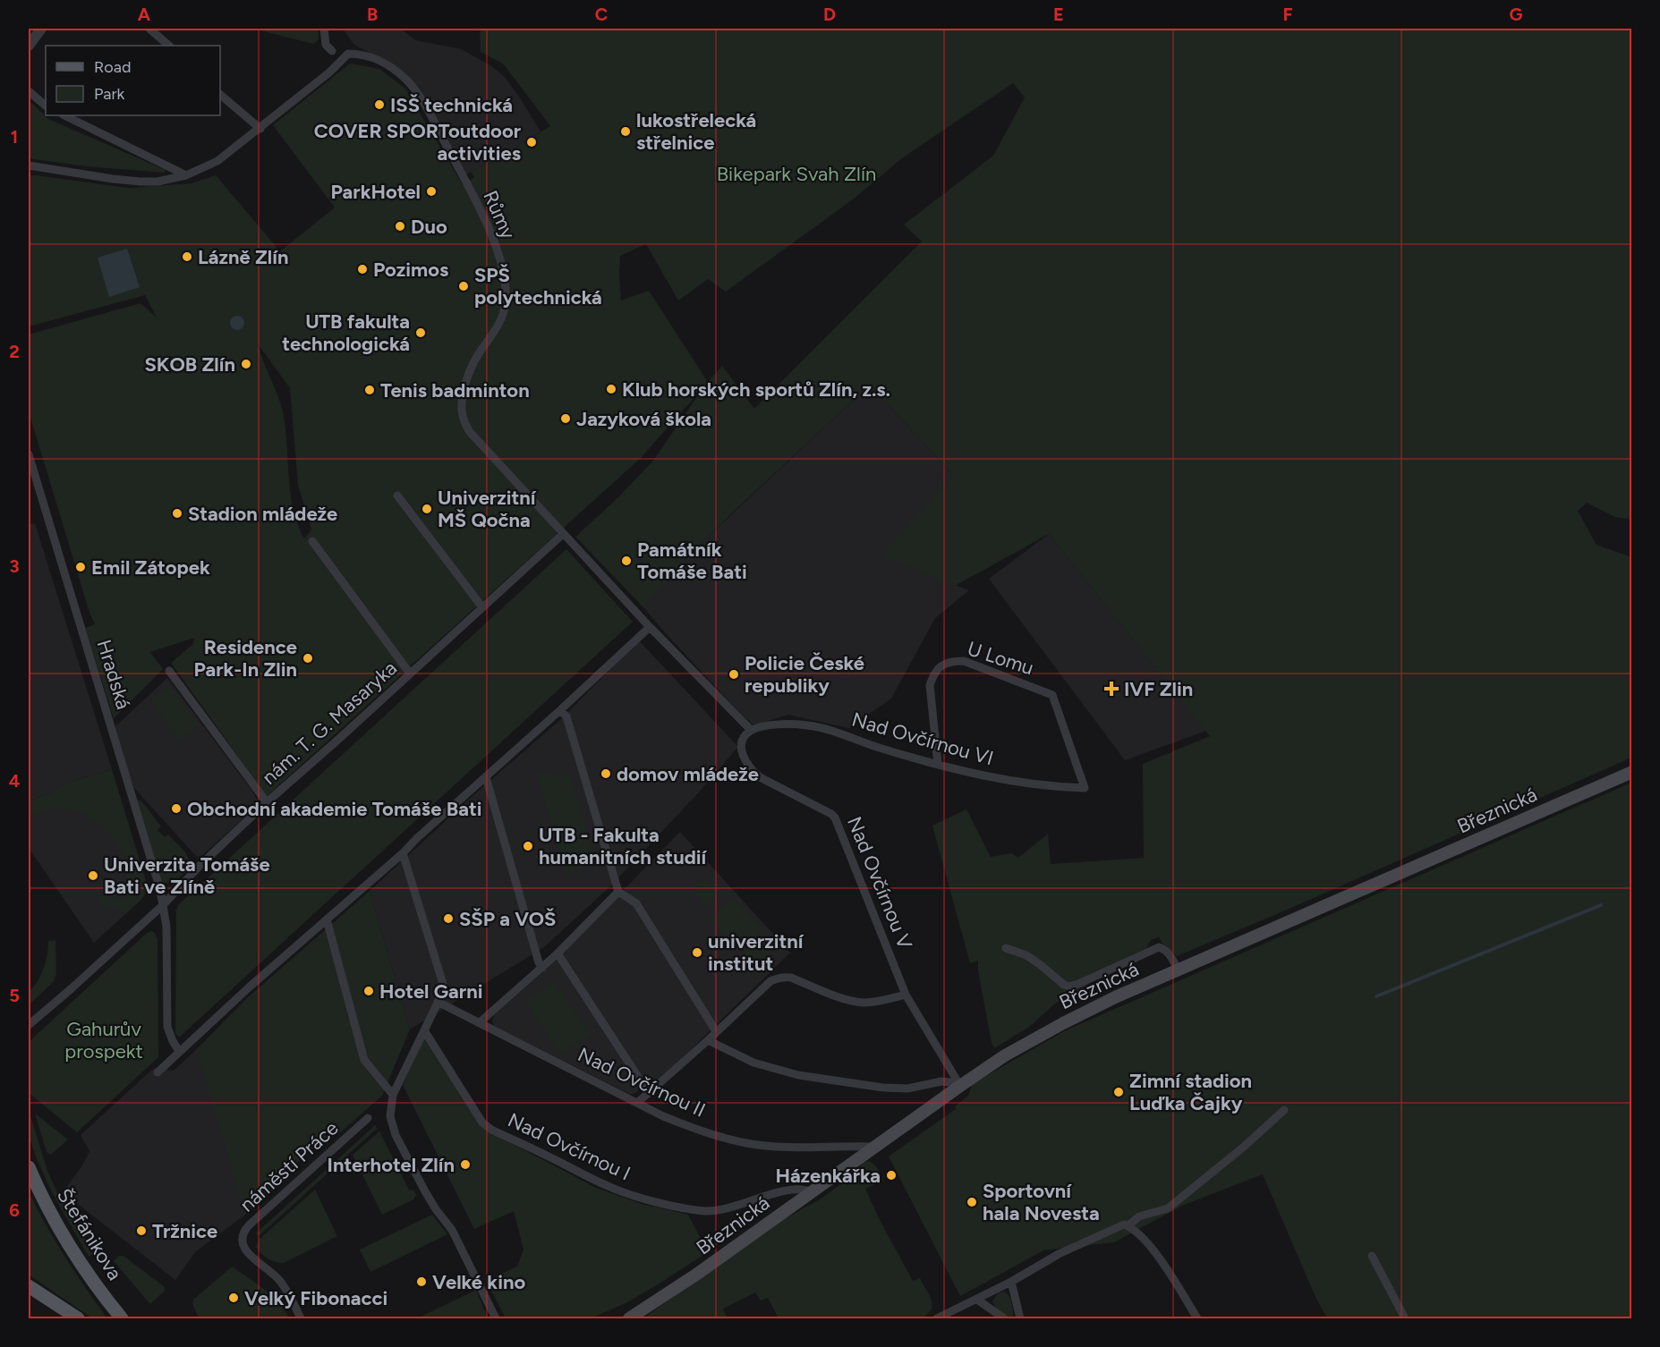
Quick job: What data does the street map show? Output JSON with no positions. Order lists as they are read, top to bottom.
{
  "streets": {
    "main road": ["Březnická", "Štefánikova"],
    "street": [
      "Růmy",
      "U Lomu",
      "Hradská",
      "nám. T. G. Masaryka",
      "Nad Ovčírnou VI",
      "Nad Ovčírnou V",
      "Nad Ovčírnou II",
      "Nad Ovčírnou I",
      "náměstí Práce"
    ]
  },
  "crossings": [
    ["Růmy", "nám. T. G. Masaryka"],
    ["U Lomu", "Nad Ovčírnou VI"],
    ["Hradská", "nám. T. G. Masaryka"],
    ["Nad Ovčírnou VI", "Nad Ovčírnou V"],
    ["Březnická", "Nad Ovčírnou V"],
    ["Březnická", "Nad Ovčírnou II"],
    ["Březnická", "Nad Ovčírnou I"]
  ],
  "parks": ["Bikepark Svah Zlín", "Gahurův prospekt"],
  "places": {
    "other": [
      "ISŠ technická",
      "lukostřelecká střelnice",
      "COVER SPORToutdoor activities",
      "ParkHotel",
      "Duo",
      "Lázně Zlín",
      "Pozimos",
      "SPŠ polytechnická",
      "UTB fakulta technologická",
      "SKOB Zlín",
      "Klub horských sportů Zlín, z.s.",
      "Tenis badminton",
      "Jazyková škola",
      "Univerzitní MŠ Qočna",
      "Stadion mládeže",
      "Památník Tomáše Bati",
      "Emil Zátopek",
      "Residence Park-In Zlin",
      "Policie České republiky",
      "domov mládeže",
      "Obchodní akademie Tomáše Bati",
      "UTB - Fakulta humanitních studií",
      "Univerzita Tomáše Bati ve Zlíně",
      "SŠP a VOŠ",
      "univerzitní institut",
      "Hotel Garni",
      "Zimní stadion Luďka Čajky",
      "Interhotel Zlín",
      "Házenkářka",
      "Sportovní hala Novesta",
      "Tržnice",
      "Velké kino",
      "Velký Fibonacci"
    ],
    "health": ["IVF Zlin"]
  },
  "legend": ["Road", "Park"],
  "grid": {
    "columns": [
      "A",
      "B",
      "C",
      "D",
      "E",
      "F",
      "G"
    ],
    "rows": [
      "1",
      "2",
      "3",
      "4",
      "5",
      "6"
    ]
  }
}
